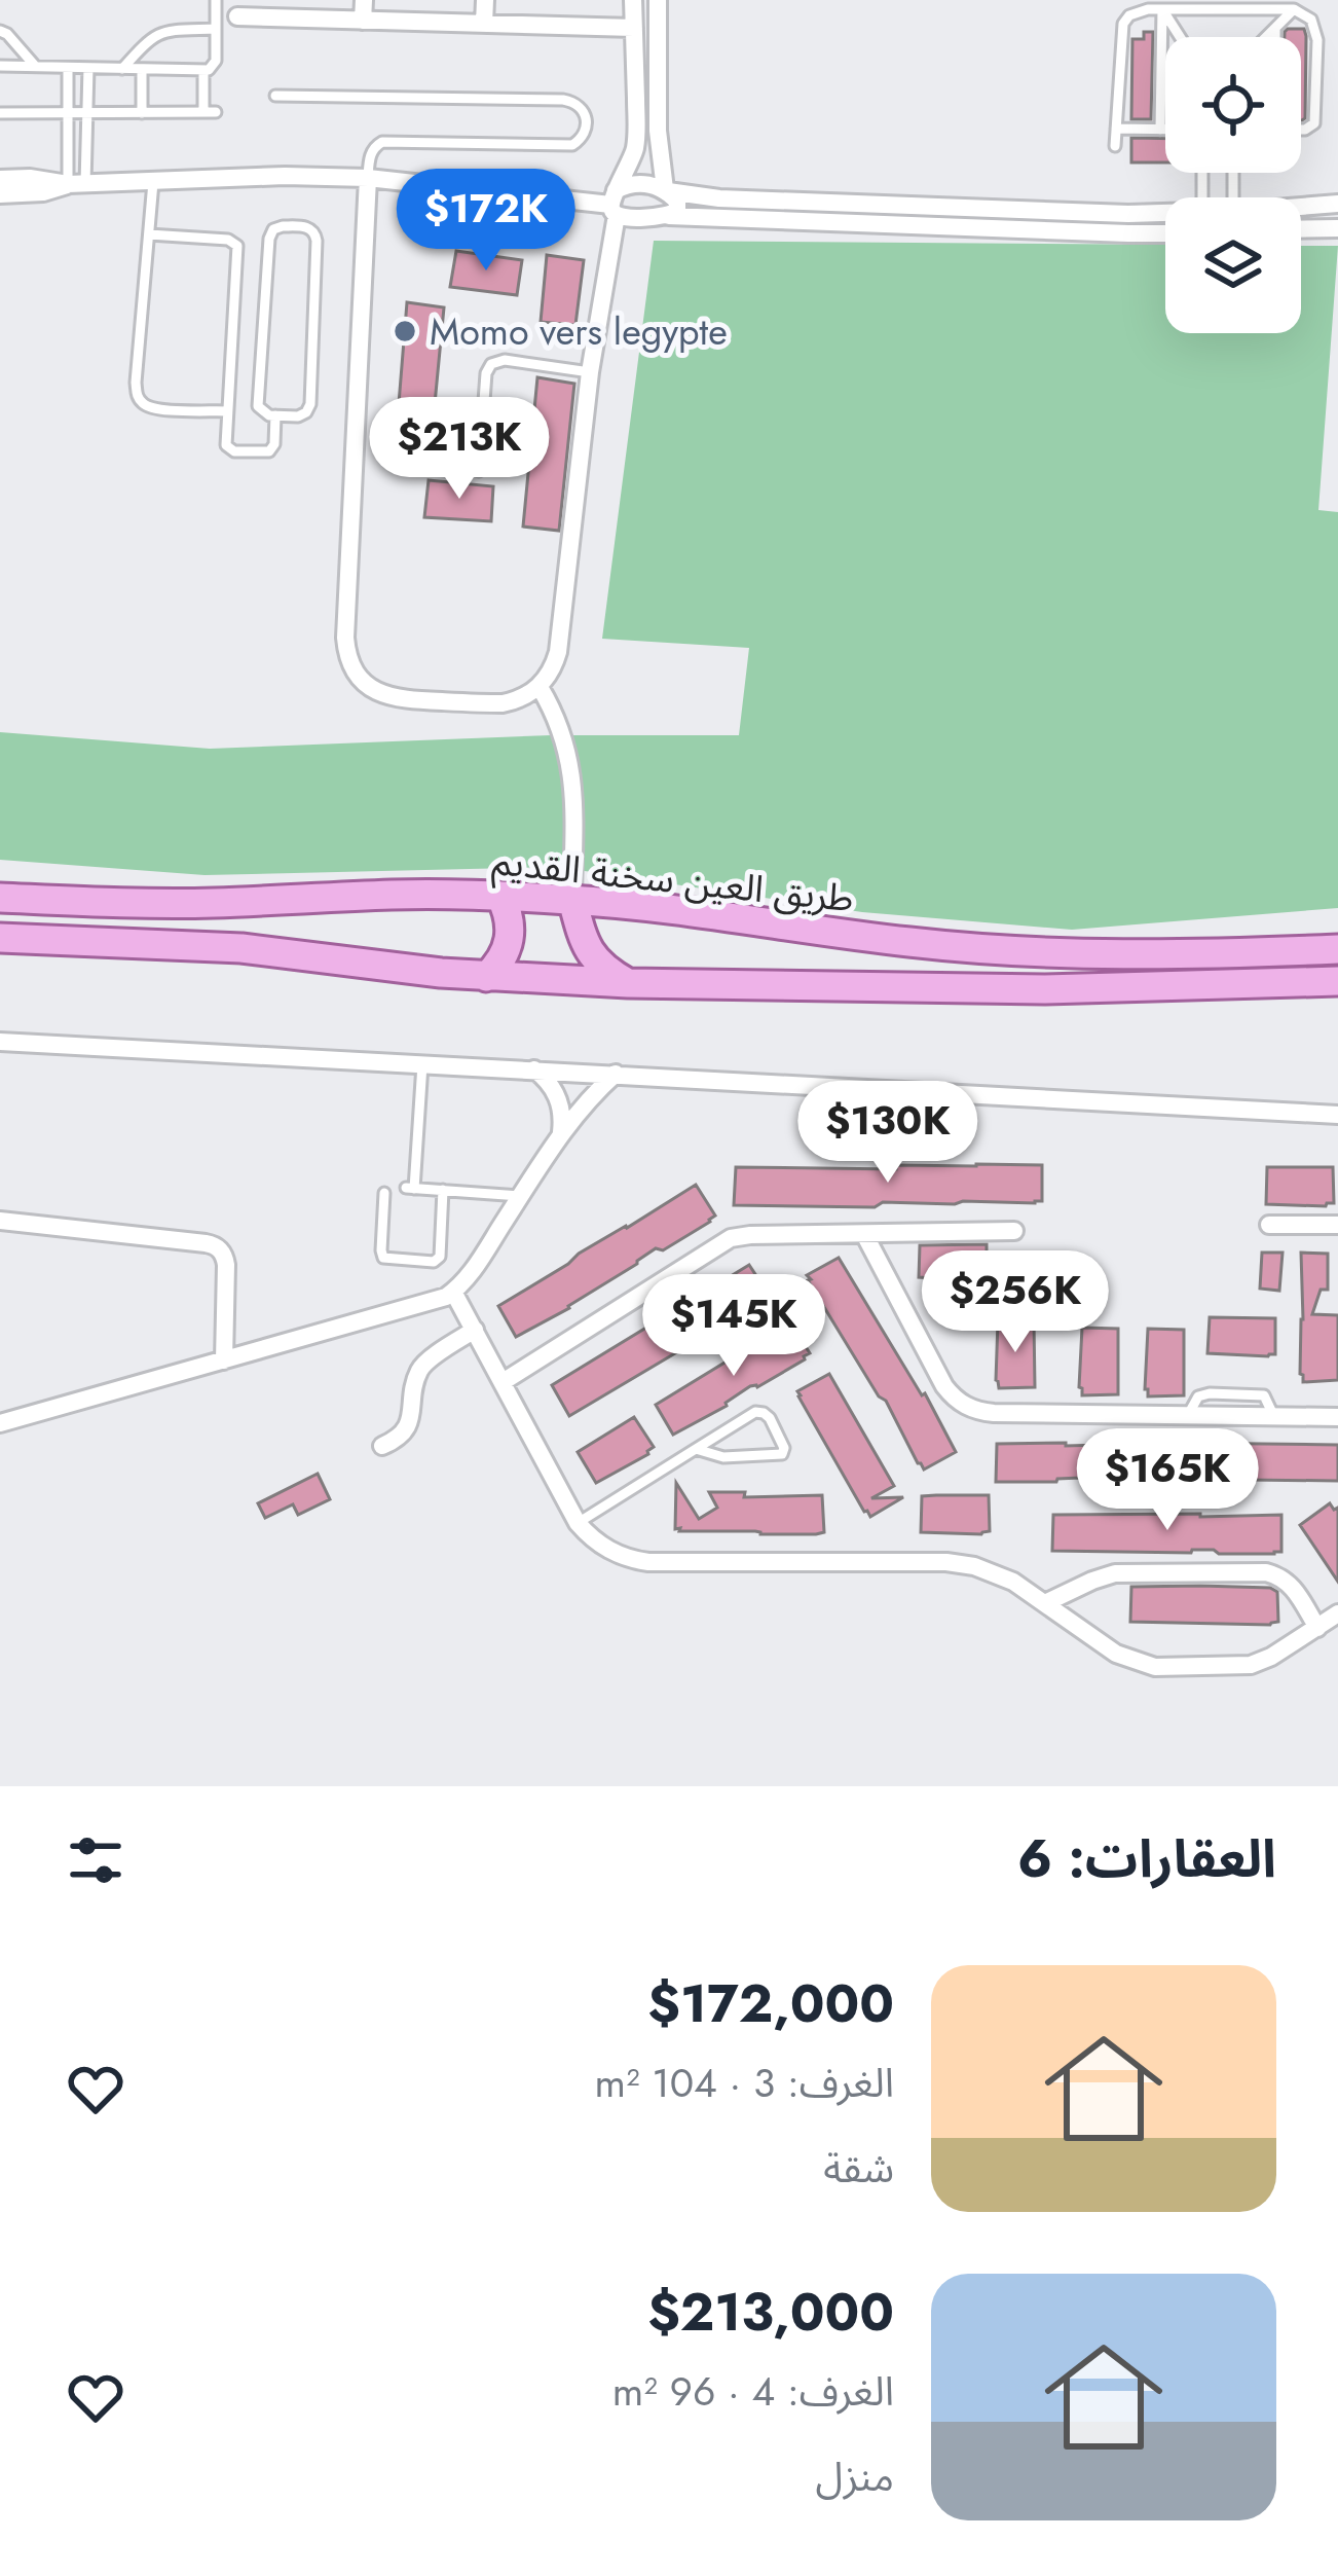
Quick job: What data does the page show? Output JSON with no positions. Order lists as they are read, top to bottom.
{
  "streets": {
    "main road": ["طريق العين سخنة القديم"]
  },
  "places": ["Momo vers legypte"],
  "page": {
    "price": [
      "$172K",
      "$213K",
      "$130K",
      "$256K",
      "$145K",
      "$165K"
    ],
    "heading": "العقارات: 6",
    "list": [
      {
        "name": "$172,000",
        "note": "الغرف: 3 · 104 m² · شقة"
      },
      {
        "name": "$213,000",
        "note": "الغرف: 4 · 96 m² · منزل"
      }
    ]
  }
}
